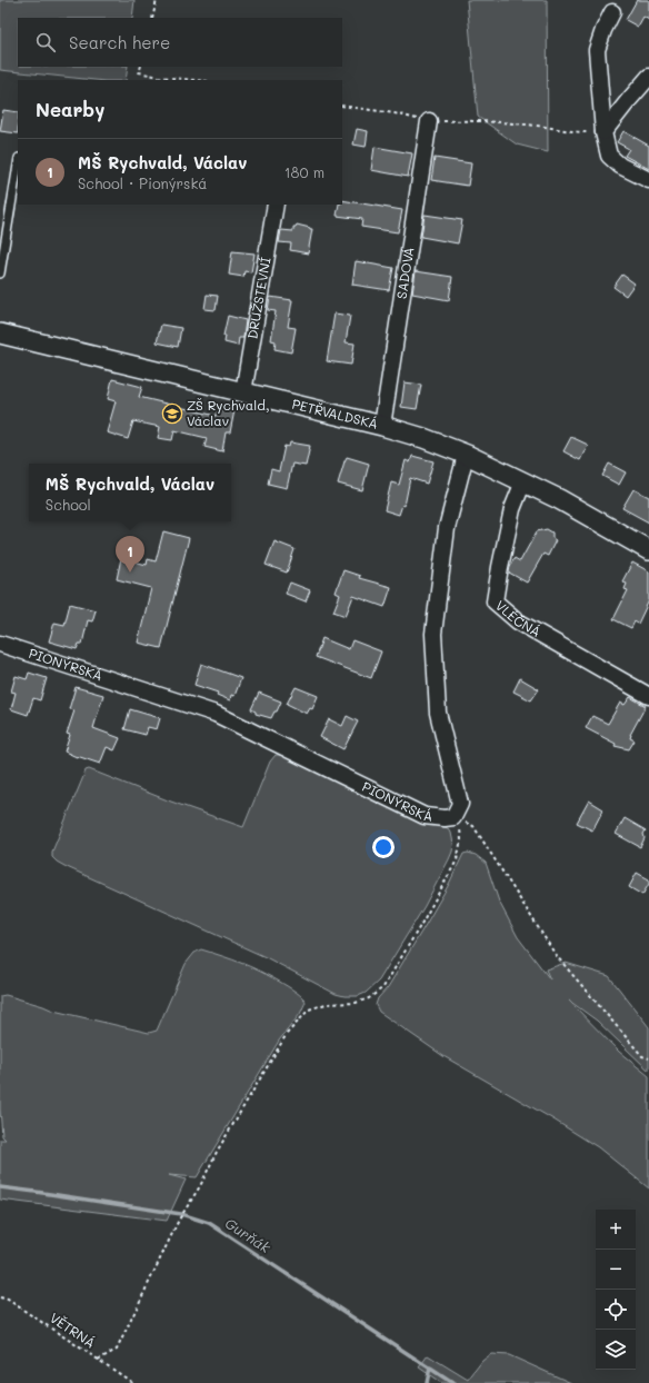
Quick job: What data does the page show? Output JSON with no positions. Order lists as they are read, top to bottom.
{
  "streets": {
    "street": [
      "SADOVÁ",
      "DRUŽSTEVNÍ",
      "PETŘVALDSKÁ",
      "VLÉČNÁ",
      "PIONÝRSKÁ"
    ],
    "path": ["VĚTRNÁ"]
  },
  "crossings": [
    ["SADOVÁ", "PETŘVALDSKÁ"],
    ["DRUŽSTEVNÍ", "PETŘVALDSKÁ"],
    ["PETŘVALDSKÁ", "VLÉČNÁ"],
    ["PETŘVALDSKÁ", "PIONÝRSKÁ"]
  ],
  "water": ["Gurňák"],
  "places": {
    "school or university": ["ZŠ Rychvald, Václav"]
  },
  "page": {
    "search": "Search here",
    "heading": "Nearby",
    "list": [
      {
        "mark": "1",
        "name": "MŠ Rychvald, Václav",
        "note": "School · Pionýrská",
        "value": "180 m"
      }
    ],
    "popup": ["MŠ Rychvald, Václav", "School"],
    "pins": "1",
    "map_buttons": ["+", "−"]
  }
}
